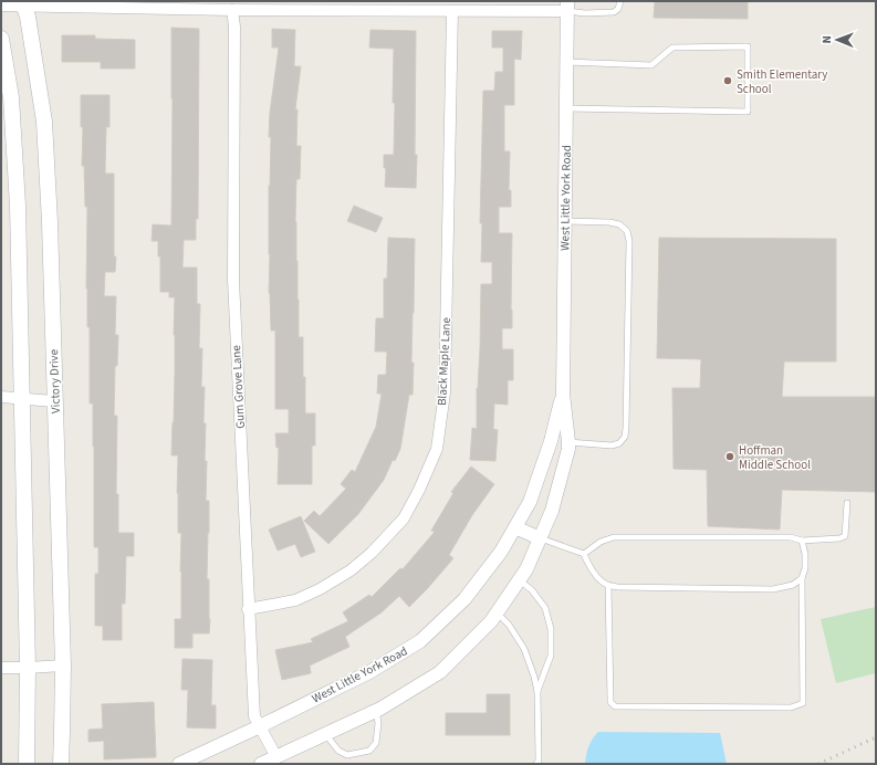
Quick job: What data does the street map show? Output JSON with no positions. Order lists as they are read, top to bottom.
{
  "streets": {
    "main road": ["Victory Drive"],
    "street": ["West Little York Road", "Black Maple Lane", "Gum Grove Lane"]
  },
  "crossings": [
    ["West Little York Road", "Gum Grove Lane"],
    ["Black Maple Lane", "Gum Grove Lane"]
  ],
  "places": ["Smith Elementary School", "Hoffman Middle School"],
  "north": "left"
}
